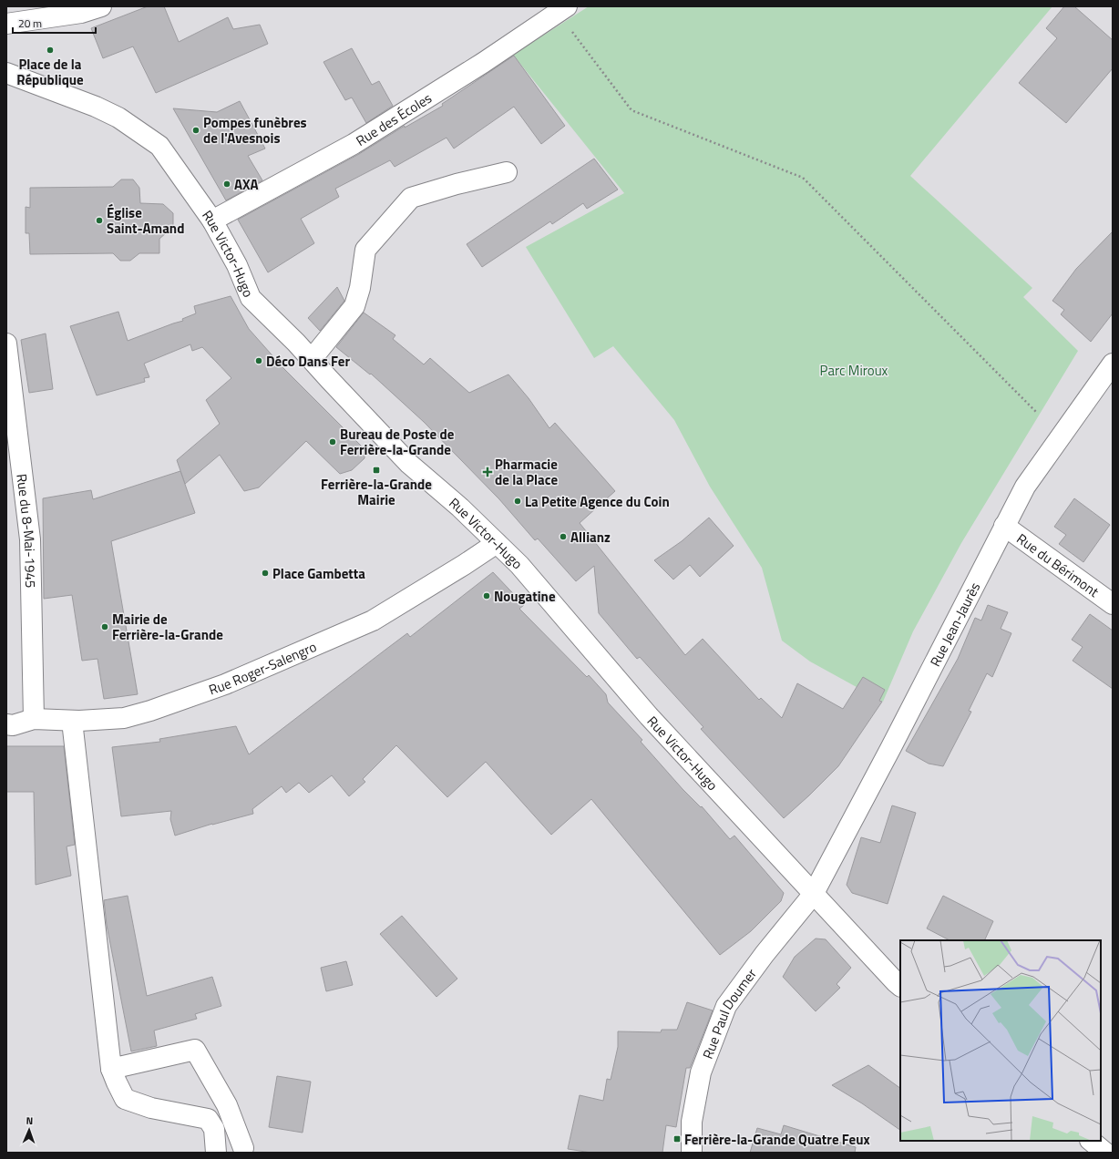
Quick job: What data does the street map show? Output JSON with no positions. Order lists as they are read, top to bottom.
{
  "streets": {
    "street": [
      "Rue des Écoles",
      "Rue Victor-Hugo",
      "Rue du 8-Mai-1945",
      "Rue du Bérimont",
      "Rue Jean-Jaurès",
      "Rue Roger-Salengro",
      "Rue Paul Doumer"
    ]
  },
  "crossings": [
    ["Rue des Écoles", "Rue Victor-Hugo"],
    ["Rue Victor-Hugo", "Rue Jean-Jaurès"],
    ["Rue Victor-Hugo", "Rue Roger-Salengro"],
    ["Rue Victor-Hugo", "Rue Paul Doumer"],
    ["Rue du 8-Mai-1945", "Rue Roger-Salengro"],
    ["Rue du Bérimont", "Rue Jean-Jaurès"],
    ["Rue Jean-Jaurès", "Rue Paul Doumer"]
  ],
  "parks": ["Parc Miroux"],
  "places": {
    "other": [
      "Place de la République",
      "Pompes funèbres de l'Avesnois",
      "AXA",
      "Église Saint-Amand",
      "Déco Dans Fer",
      "Bureau de Poste de Ferrière-la-Grande",
      "La Petite Agence du Coin",
      "Allianz",
      "Place Gambetta",
      "Nougatine",
      "Mairie de Ferrière-la-Grande"
    ],
    "transit": ["Ferrière-la-Grande Mairie", "Ferrière-la-Grande Quatre Feux"],
    "health": ["Pharmacie de la Place"]
  },
  "scale_bar": "20 m",
  "north": "top"
}
